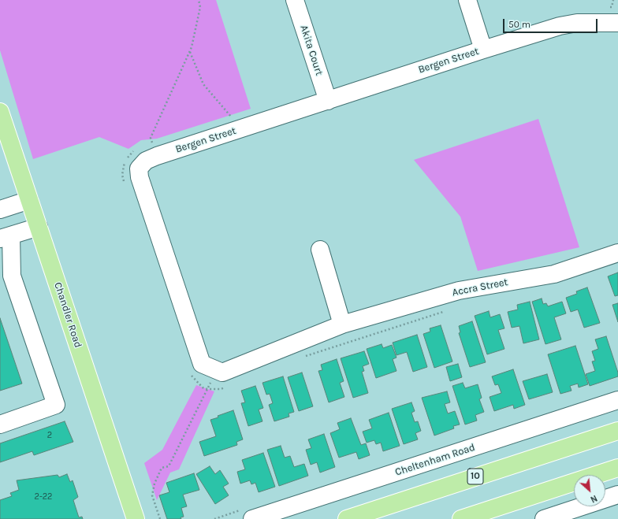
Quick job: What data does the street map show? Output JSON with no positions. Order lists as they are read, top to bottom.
{
  "streets": {
    "main road": ["Chandler Road", "10"],
    "street": [
      "Akita Court",
      "Bergen Street",
      "Accra Street",
      "Cheltenham Road"
    ]
  },
  "crossings": [
    ["Akita Court", "Bergen Street"],
    ["Bergen Street", "Accra Street"]
  ],
  "house_numbers": ["2", "2-22"],
  "scale_bar": "50 m",
  "north": "bottom right"
}
